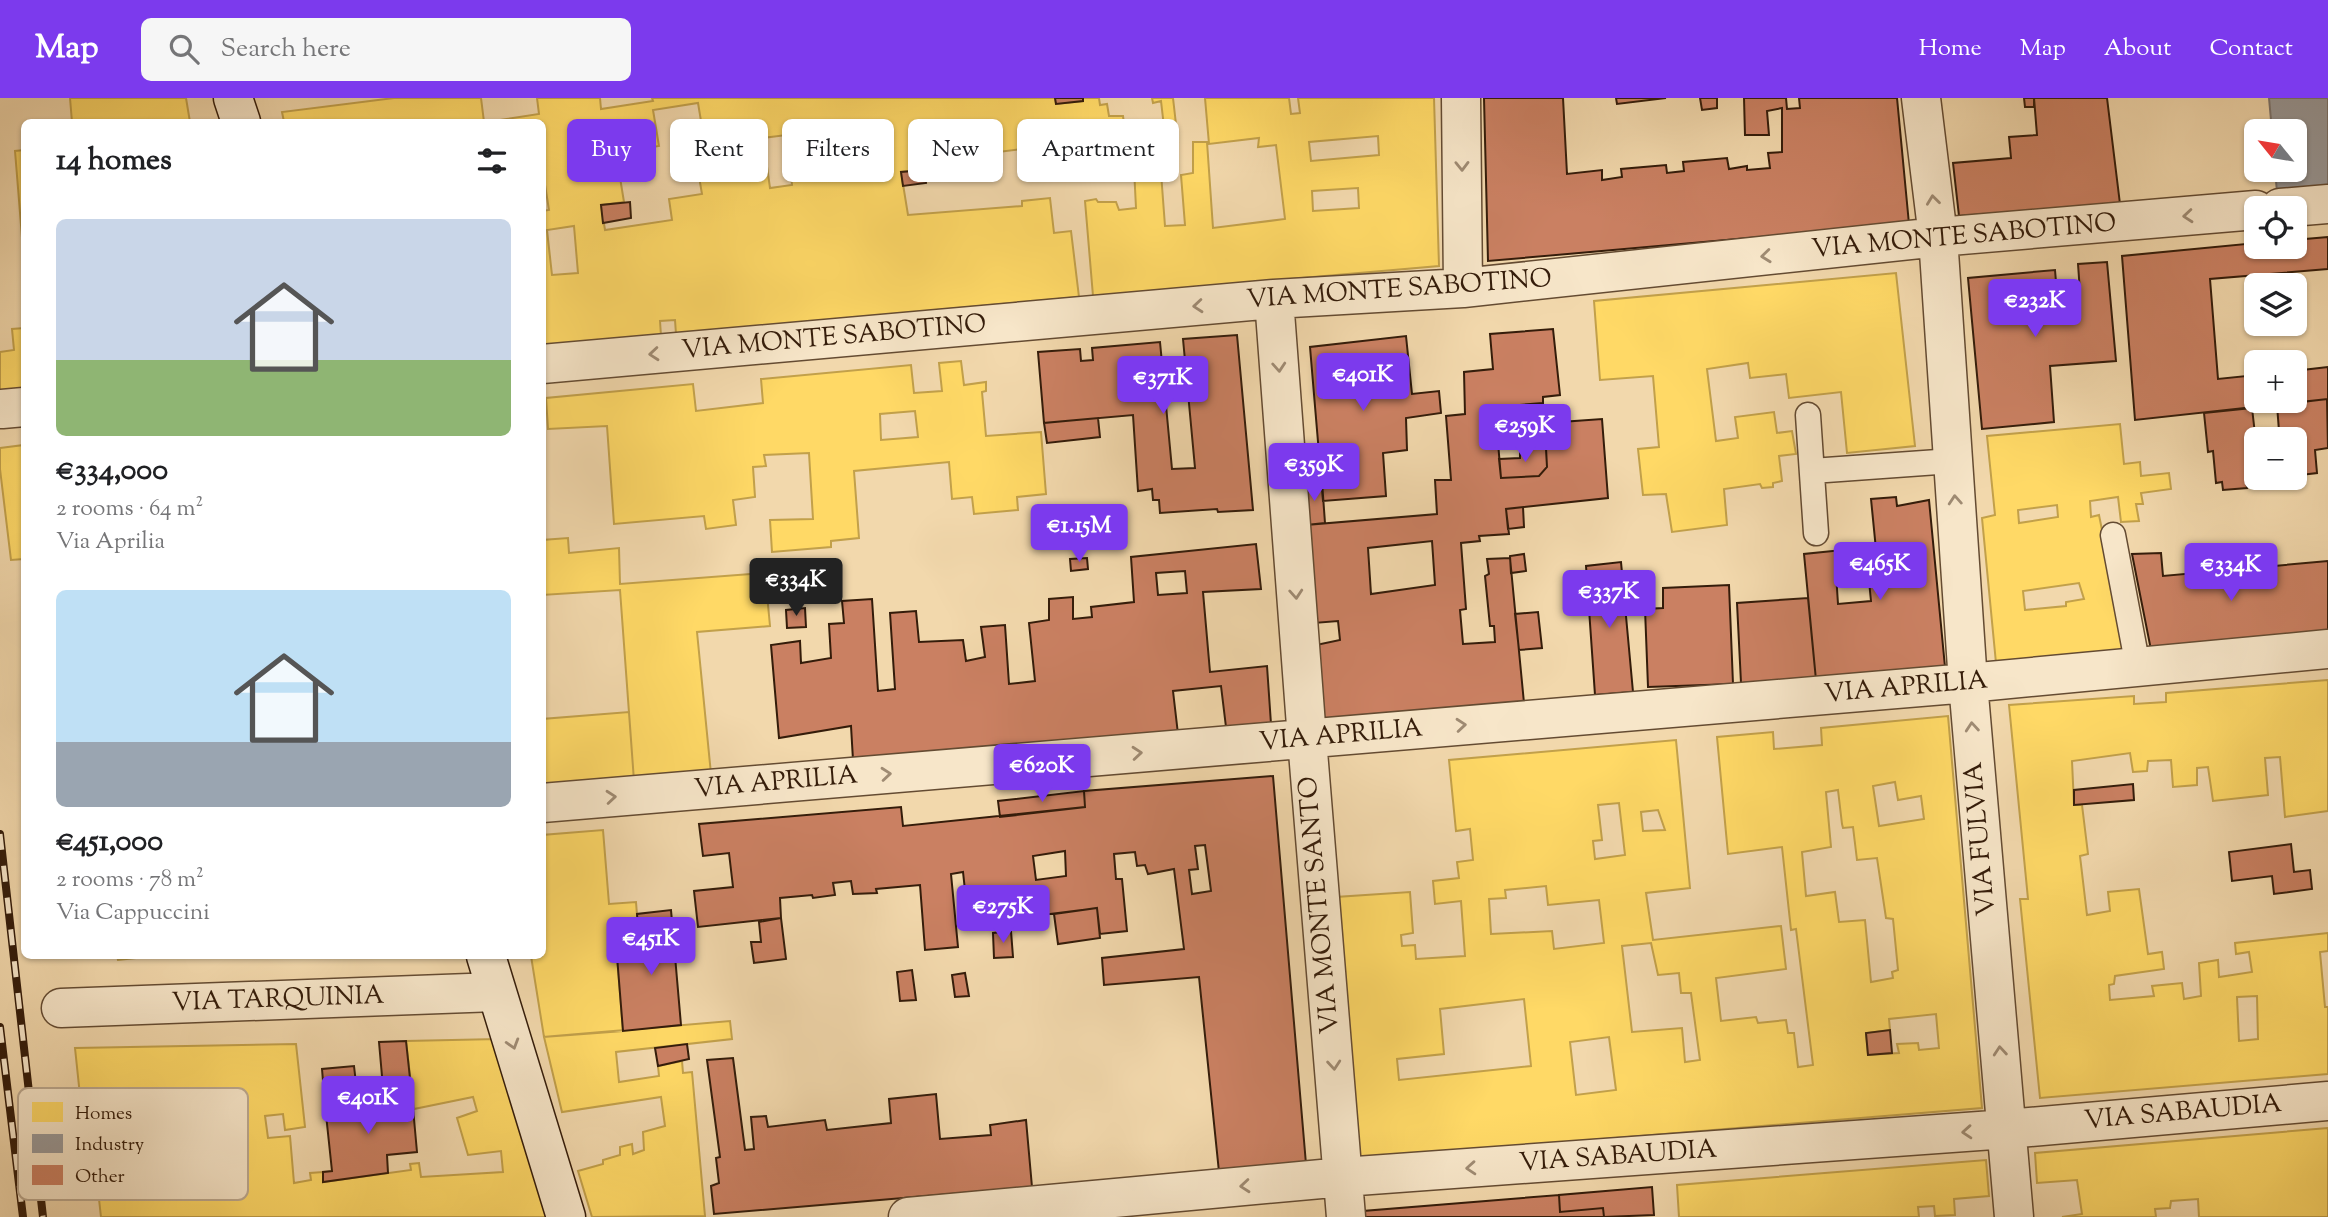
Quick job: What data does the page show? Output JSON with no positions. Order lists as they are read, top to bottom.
{
  "streets": {
    "street": [
      "VIA MONTE SABOTINO",
      "VIA APRILIA",
      "VIA FULVIA",
      "VIA MONTE SANTO",
      "VIA TARQUINIA",
      "VIA SABAUDIA"
    ]
  },
  "crossings": [
    ["VIA MONTE SABOTINO", "VIA FULVIA"],
    ["VIA MONTE SABOTINO", "VIA MONTE SANTO"],
    ["VIA APRILIA", "VIA FULVIA"],
    ["VIA APRILIA", "VIA MONTE SANTO"],
    ["VIA FULVIA", "VIA SABAUDIA"],
    ["VIA MONTE SANTO", "VIA SABAUDIA"]
  ],
  "one_way": [
    "VIA MONTE SABOTINO",
    "VIA APRILIA",
    "VIA FULVIA",
    "VIA MONTE SANTO",
    "VIA SABAUDIA"
  ],
  "legend": ["Homes", "Industry", "Other"],
  "north": "top left",
  "page": {
    "header": "Map",
    "search": "Search here",
    "nav": [
      "Home",
      "Map",
      "About",
      "Contact"
    ],
    "map_buttons": ["+", "−"],
    "chip": [
      "Buy",
      "Rent",
      "Filters",
      "New",
      "Apartment"
    ],
    "heading": "14 homes",
    "list": [
      {
        "name": "€334,000",
        "note": "2 rooms · 64 m² · Via Aprilia"
      },
      {
        "name": "€451,000",
        "note": "2 rooms · 78 m² · Via Cappuccini"
      }
    ],
    "price": [
      "€232K",
      "€401K",
      "€371K",
      "€259K",
      "€359K",
      "€1.15M",
      "€465K",
      "€334K",
      "€334K",
      "€337K",
      "€620K",
      "€275K",
      "€451K",
      "€401K"
    ]
  }
}
